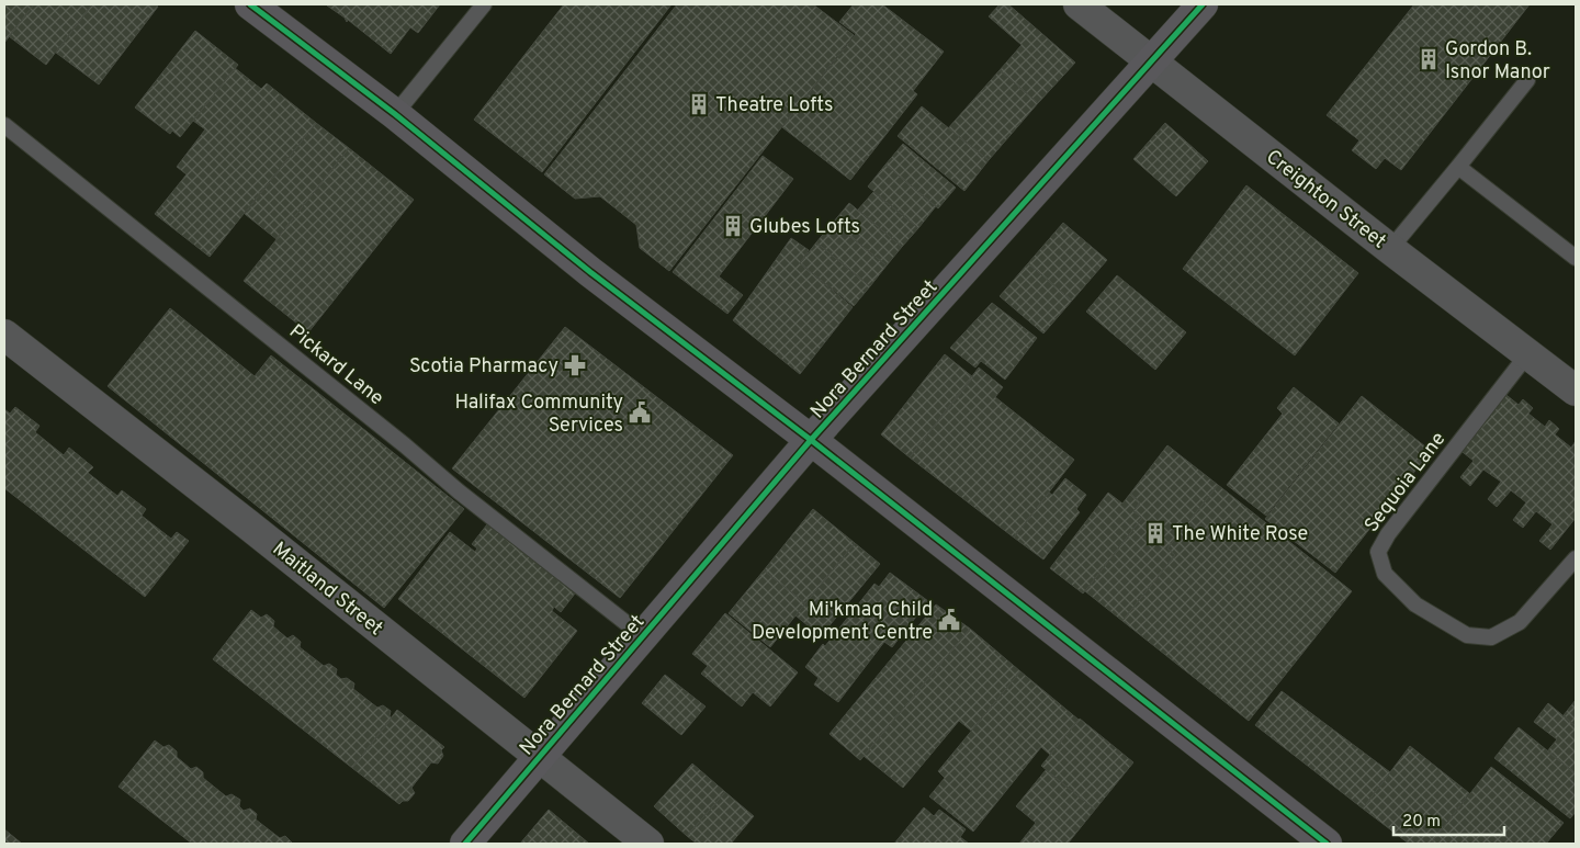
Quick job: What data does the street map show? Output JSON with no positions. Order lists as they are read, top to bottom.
{
  "streets": {
    "main road": ["Nora Bernard Street"],
    "street": ["Creighton Street", "Maitland Street"],
    "lane": ["Pickard Lane", "Sequoia Lane"]
  },
  "crossings": [
    ["Creighton Street", "Nora Bernard Street"],
    ["Creighton Street", "Sequoia Lane"],
    ["Nora Bernard Street", "Pickard Lane"],
    ["Nora Bernard Street", "Maitland Street"]
  ],
  "places": {
    "building": [
      "Gordon B. Isnor Manor",
      "Theatre Lofts",
      "Glubes Lofts",
      "The White Rose"
    ],
    "pharmacy": ["Scotia Pharmacy"],
    "public building": ["Halifax Community Services", "Mi'kmaq Child Development Centre"]
  },
  "scale_bar": "20 m"
}
